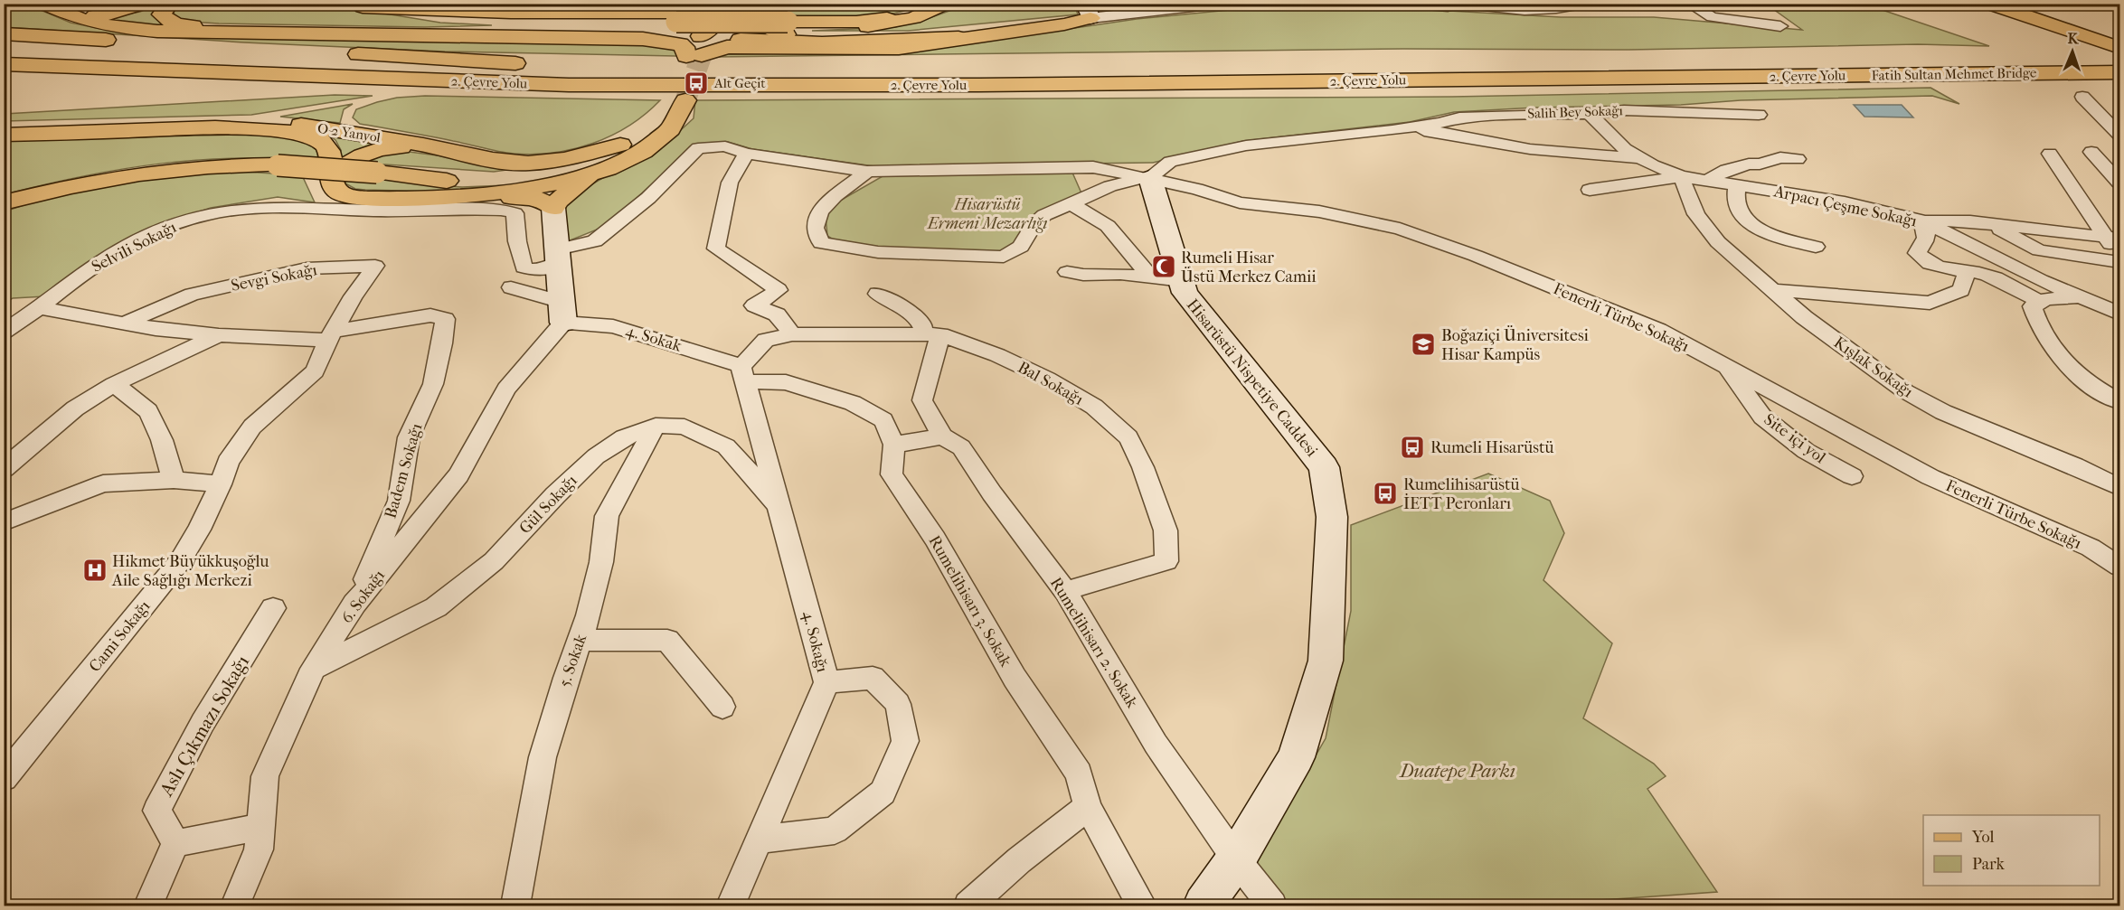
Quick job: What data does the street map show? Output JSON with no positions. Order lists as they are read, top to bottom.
{
  "streets": {
    "main road": [
      "Fatih Sultan Mehmet Bridge",
      "2. Çevre Yolu",
      "O-2 Yanyol",
      "Hisarüstü Nispetiye Caddesi"
    ],
    "street": [
      "Salih Bey Sokağı",
      "Arpacı Çeşme Sokağı",
      "Selvili Sokağı",
      "Sevgi Sokağı",
      "Fenerli Türbe Sokağı",
      "4. Sokak",
      "Kışlak Sokağı",
      "Bal Sokağı",
      "Site içi yol",
      "Badem Sokağı",
      "Gül Sokağı",
      "6. Sokağı",
      "Rumelihisarı 3. Sokak",
      "Cami Sokağı",
      "4. Sokağı",
      "Rumelihisarı 2. Sokak",
      "5. Sokak",
      "Aslı Çıkmazı Sokağı"
    ]
  },
  "crossings": [
    ["Fatih Sultan Mehmet Bridge", "2. Çevre Yolu"],
    ["Salih Bey Sokağı", "Fenerli Türbe Sokağı"],
    ["Salih Bey Sokağı", "Hisarüstü Nispetiye Caddesi"],
    ["Arpacı Çeşme Sokağı", "Kışlak Sokağı"],
    ["Selvili Sokağı", "Fenerli Türbe Sokağı"],
    ["Sevgi Sokağı", "Badem Sokağı"],
    ["Sevgi Sokağı", "Cami Sokağı"],
    ["Fenerli Türbe Sokağı", "Hisarüstü Nispetiye Caddesi"],
    ["Fenerli Türbe Sokağı", "Site içi yol"],
    ["4. Sokak", "Bal Sokağı"],
    ["4. Sokak", "6. Sokağı"],
    ["4. Sokak", "Rumelihisarı 3. Sokak"],
    ["4. Sokak", "4. Sokağı"],
    ["Hisarüstü Nispetiye Caddesi", "Rumelihisarı 2. Sokak"],
    ["Bal Sokağı", "Rumelihisarı 3. Sokak"],
    ["Bal Sokağı", "4. Sokağı"],
    ["Bal Sokağı", "Rumelihisarı 2. Sokak"],
    ["Badem Sokağı", "6. Sokağı"],
    ["Badem Sokağı", "Cami Sokağı"],
    ["Gül Sokağı", "6. Sokağı"],
    ["Gül Sokağı", "4. Sokağı"],
    ["Gül Sokağı", "5. Sokak"],
    ["Rumelihisarı 3. Sokak", "4. Sokağı"]
  ],
  "parks": ["Hisarüstü Ermeni Mezarlığı", "Duatepe Parkı"],
  "places": {
    "bus stop": ["Alt Geçit", "Rumeli Hisarüstü", "Rumelihisarüstü İETT Peronları"],
    "mosque": ["Rumeli Hisar Üstü Merkez Camii"],
    "school or university": ["Boğaziçi Üniversitesi Hisar Kampüs"],
    "hospital": ["Hikmet Büyükkuşoğlu Aile Sağlığı Merkezi"]
  },
  "legend": ["Yol", "Park"],
  "north": "top"
}
